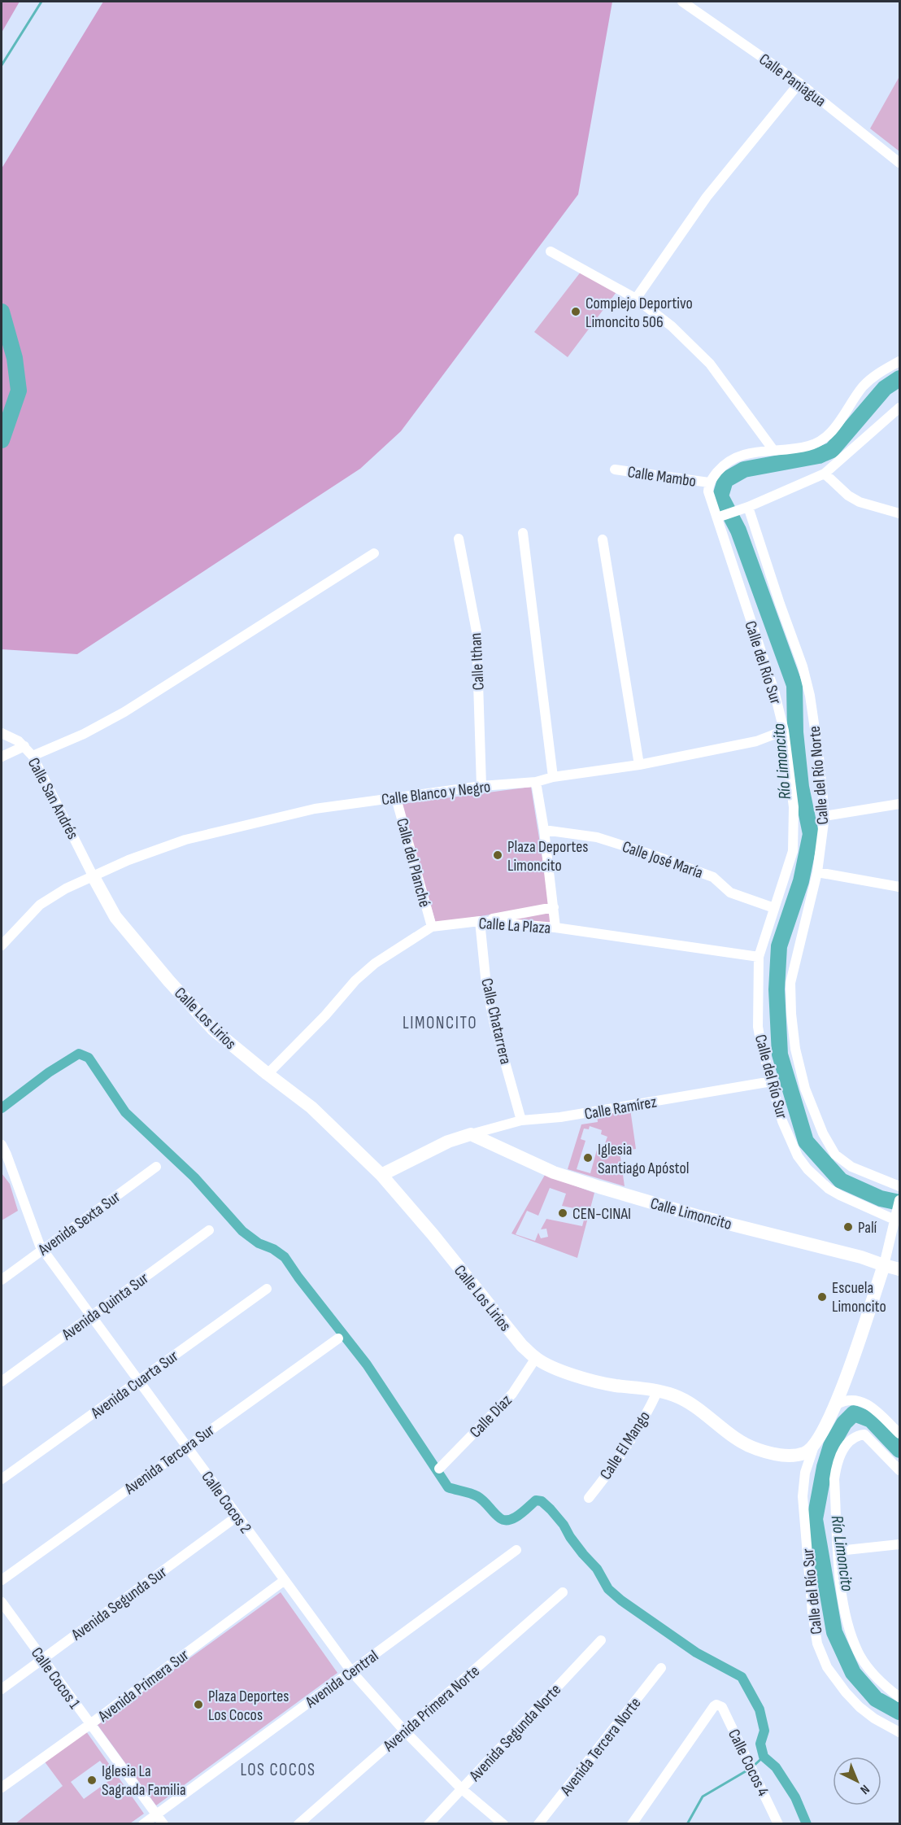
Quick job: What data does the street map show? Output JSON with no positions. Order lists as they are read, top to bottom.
{
  "streets": {
    "street": [
      "Calle Paniagua",
      "Calle Mambo",
      "Calle Ithan",
      "Calle del Río Sur",
      "Calle del Río Norte",
      "Calle Blanco y Negro",
      "Calle San Andrés",
      "Calle José María",
      "Calle del Planché",
      "Calle La Plaza",
      "Calle Los Lirios",
      "Calle Chatarrera",
      "Calle Ramírez",
      "Calle Limoncito",
      "Avenida Sexta Sur",
      "Avenida Quinta Sur",
      "Avenida Cuarta Sur",
      "Calle Díaz",
      "Calle El Mango",
      "Avenida Tercera Sur",
      "Calle Cocos 2",
      "Avenida Segunda Sur",
      "Calle Cocos 1",
      "Avenida Central",
      "Avenida Primera Sur",
      "Avenida Primera Norte",
      "Avenida Segunda Norte",
      "Avenida Tercera Norte",
      "Calle Cocos 4"
    ]
  },
  "crossings": [
    ["Calle Mambo", "Calle del Río Sur"],
    ["Calle Ithan", "Calle Blanco y Negro"],
    ["Calle del Río Sur", "Calle Blanco y Negro"],
    ["Calle del Río Sur", "Calle José María"],
    ["Calle del Río Sur", "Calle La Plaza"],
    ["Calle del Río Sur", "Calle Los Lirios"],
    ["Calle del Río Sur", "Calle Ramírez"],
    ["Calle Blanco y Negro", "Calle San Andrés"],
    ["Calle Blanco y Negro", "Calle del Planché"],
    ["Calle Blanco y Negro", "Calle Los Lirios"],
    ["Calle San Andrés", "Calle Los Lirios"],
    ["Calle del Planché", "Calle La Plaza"],
    ["Calle La Plaza", "Calle Los Lirios"],
    ["Calle La Plaza", "Calle Chatarrera"],
    ["Calle Los Lirios", "Calle Díaz"],
    ["Calle Los Lirios", "Calle El Mango"],
    ["Calle Chatarrera", "Calle Ramírez"],
    ["Calle Ramírez", "Calle Limoncito"],
    ["Avenida Sexta Sur", "Calle Cocos 2"],
    ["Avenida Quinta Sur", "Calle Cocos 2"],
    ["Avenida Cuarta Sur", "Calle Cocos 2"],
    ["Avenida Tercera Sur", "Calle Cocos 2"],
    ["Calle Cocos 2", "Avenida Segunda Sur"],
    ["Calle Cocos 2", "Avenida Central"],
    ["Calle Cocos 2", "Avenida Primera Sur"],
    ["Calle Cocos 2", "Avenida Primera Norte"],
    ["Calle Cocos 2", "Avenida Segunda Norte"],
    ["Avenida Segunda Sur", "Calle Cocos 1"],
    ["Calle Cocos 1", "Avenida Central"],
    ["Calle Cocos 1", "Avenida Primera Sur"]
  ],
  "districts": ["LIMONCITO", "LOS COCOS"],
  "water": ["Río Limoncito"],
  "places": [
    "Complejo Deportivo Limoncito 506",
    "Plaza Deportes Limoncito",
    "Iglesia Santiago Apóstol",
    "CEN-CINAI",
    "Palí",
    "Escuela Limoncito",
    "Plaza Deportes Los Cocos",
    "Iglesia La Sagrada Familia"
  ],
  "north": "bottom right"
}
